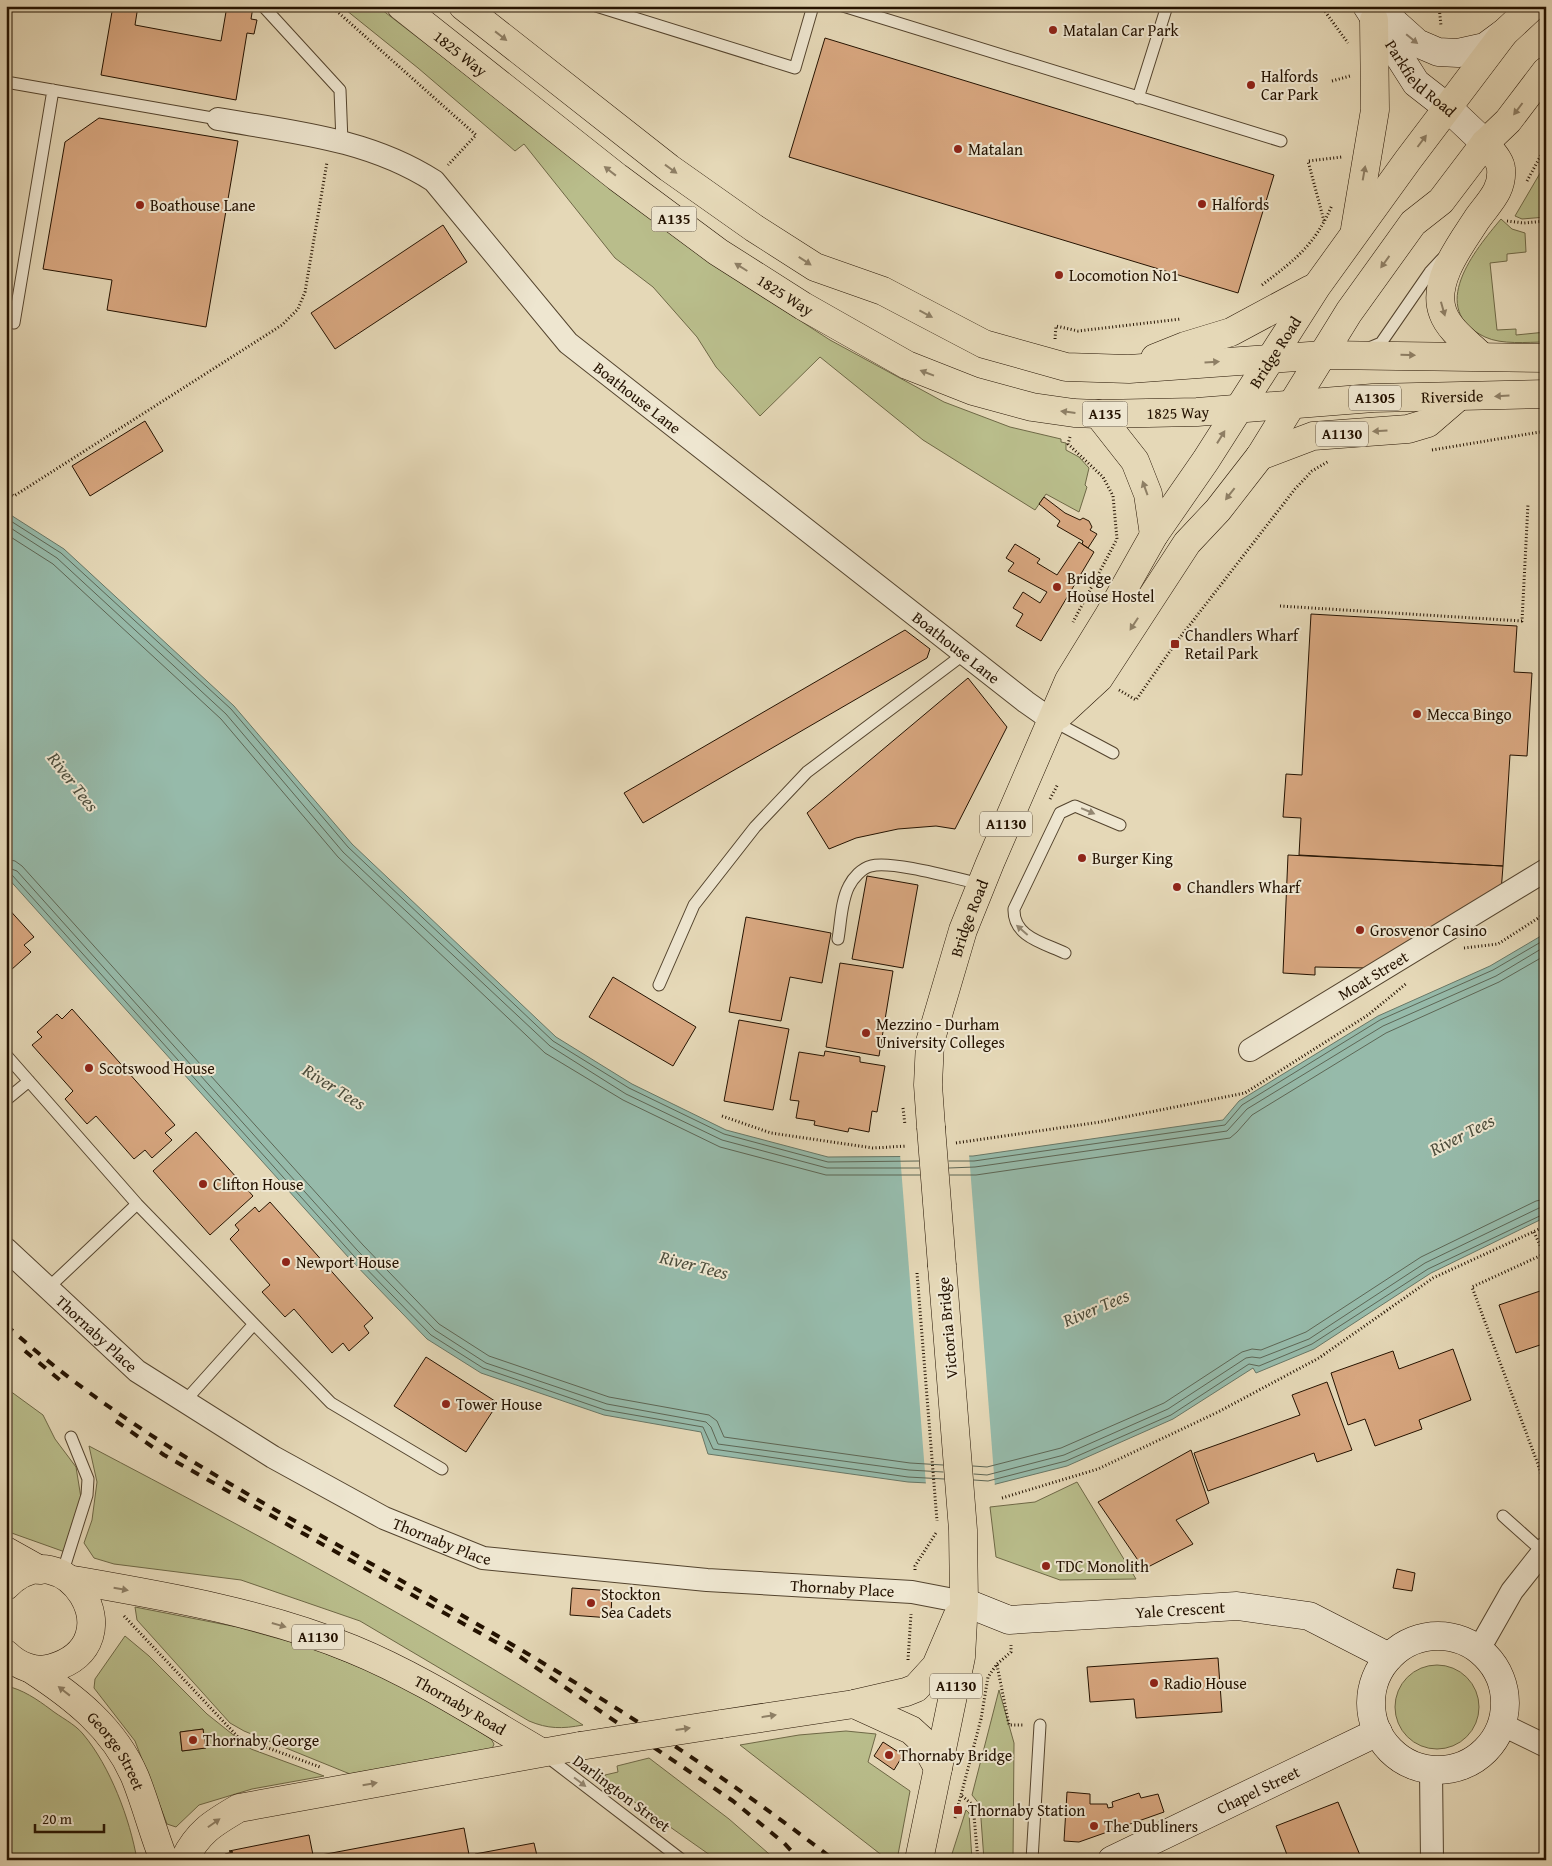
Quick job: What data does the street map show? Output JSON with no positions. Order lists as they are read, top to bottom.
{
  "streets": {
    "main road": [
      "1825 Way",
      "A135",
      "Bridge Road",
      "A1305",
      "Riverside",
      "A1130",
      "Victoria Bridge",
      "Thornaby Road",
      "George Street"
    ],
    "street": [
      "Parkfield Road",
      "Boathouse Lane",
      "Moat Street",
      "Thornaby Place",
      "Yale Crescent",
      "Chapel Street"
    ],
    "lane": ["Darlington Street"]
  },
  "crossings": [
    ["1825 Way", "A135"],
    ["1825 Way", "Bridge Road"],
    ["1825 Way", "Riverside"],
    ["Parkfield Road", "Bridge Road"],
    ["A135", "Bridge Road"],
    ["Bridge Road", "Boathouse Lane"],
    ["Bridge Road", "Riverside"],
    ["Bridge Road", "A1130"],
    ["Bridge Road", "Victoria Bridge"],
    ["Riverside", "A1130"],
    ["A1130", "Victoria Bridge"],
    ["A1130", "Thornaby Place"],
    ["A1130", "Yale Crescent"],
    ["A1130", "Thornaby Road"],
    ["A1130", "Darlington Street"],
    ["Victoria Bridge", "Thornaby Place"],
    ["Victoria Bridge", "Yale Crescent"],
    ["Thornaby Place", "Yale Crescent"],
    ["Yale Crescent", "Chapel Street"],
    ["Thornaby Road", "Darlington Street"]
  ],
  "one_way": ["Thornaby Road", "George Street", "Darlington Street"],
  "water": ["River Tees"],
  "places": {
    "other": [
      "Matalan Car Park",
      "Halfords Car Park",
      "Matalan",
      "Halfords",
      "Boathouse Lane",
      "Locomotion No1",
      "Bridge House Hostel",
      "Mecca Bingo",
      "Burger King",
      "Chandlers Wharf",
      "Grosvenor Casino",
      "Mezzino - Durham University Colleges",
      "Scotswood House",
      "Clifton House",
      "Newport House",
      "Tower House",
      "TDC Monolith",
      "Stockton Sea Cadets",
      "Radio House",
      "Thornaby George",
      "Thornaby Bridge",
      "The Dubliners"
    ],
    "transit": ["Chandlers Wharf Retail Park", "Thornaby Station"]
  },
  "scale_bar": "20 m"
}
